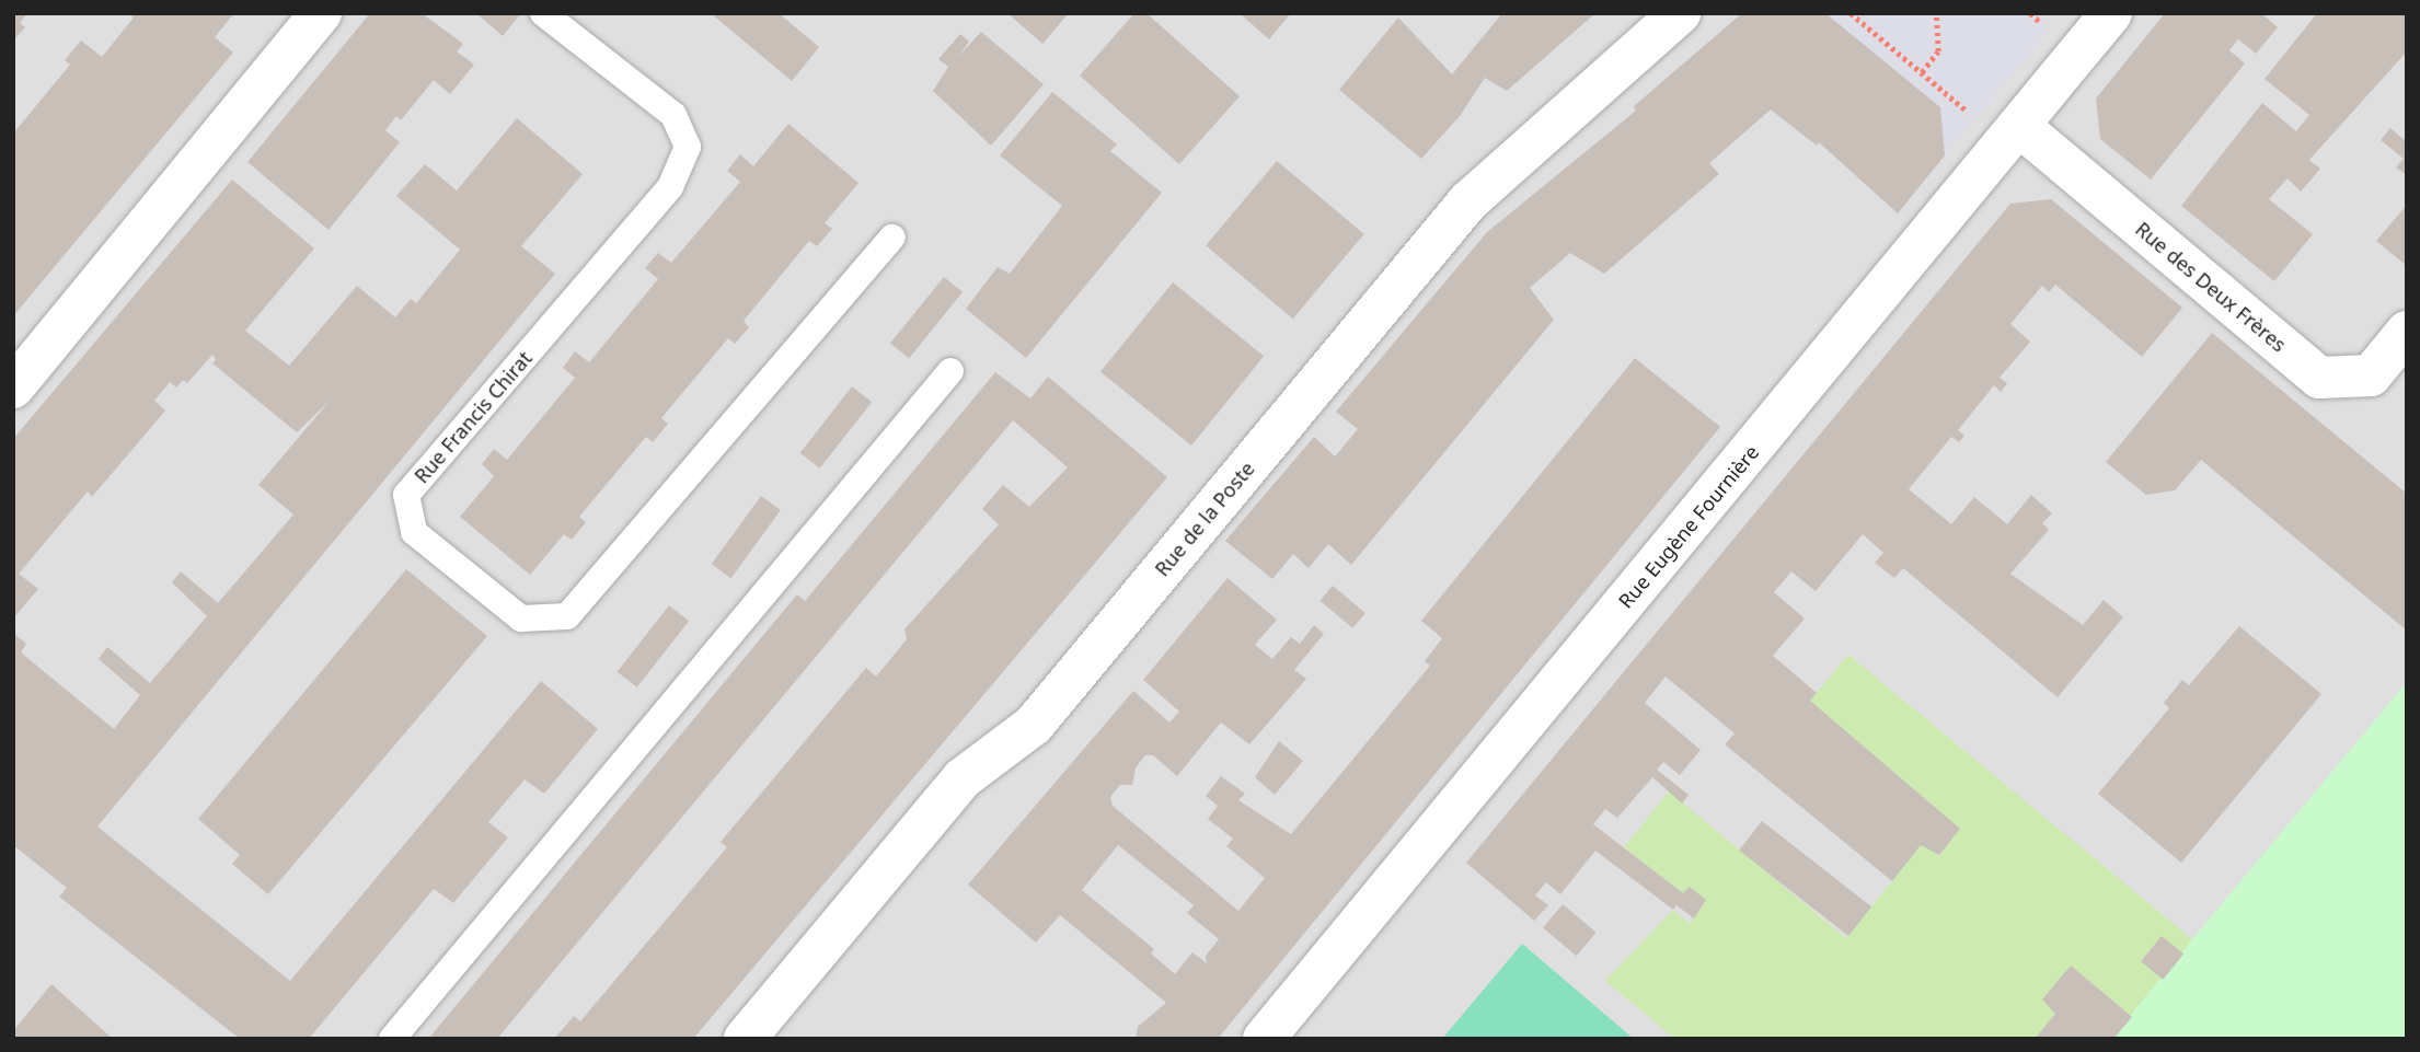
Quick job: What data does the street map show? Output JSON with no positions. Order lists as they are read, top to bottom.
{
  "streets": {
    "street": ["Rue des Deux Frères", "Rue de la Poste", "Rue Eugène Fournière"],
    "lane": ["Rue Francis Chirat"]
  },
  "crossings": [
    ["Rue des Deux Frères", "Rue Eugène Fournière"]
  ]
}
